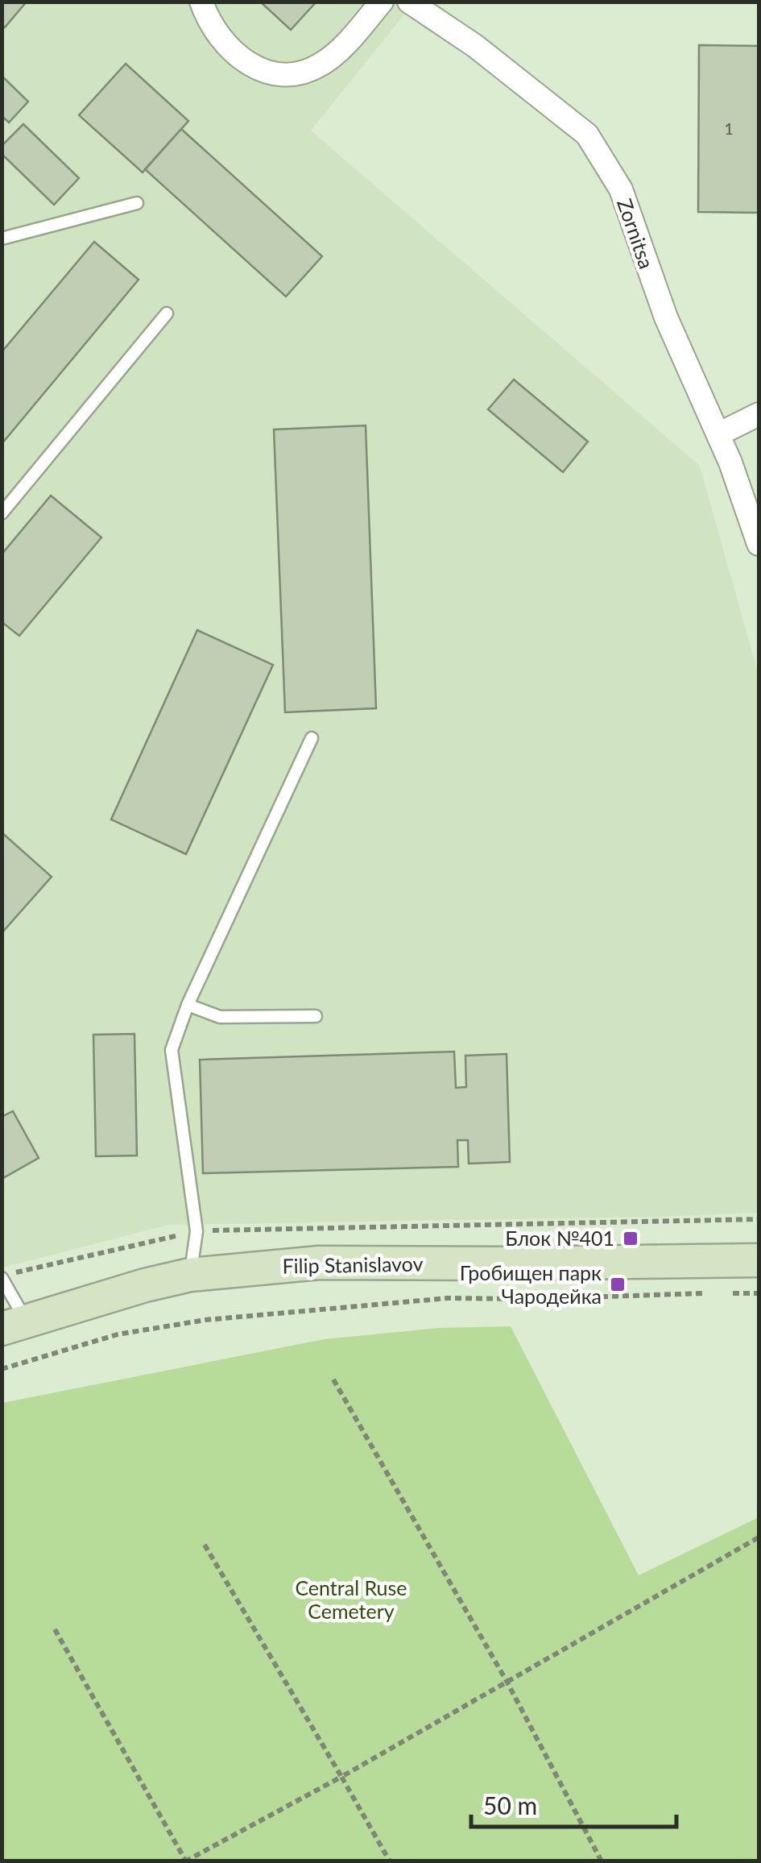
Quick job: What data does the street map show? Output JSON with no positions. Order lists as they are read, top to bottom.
{
  "streets": {
    "main road": ["Filip Stanislavov"],
    "street": ["Zornitsa"]
  },
  "parks": ["Central Ruse Cemetery"],
  "places": {
    "transit": ["Блок №401", "Гробищен парк Чародейка"]
  },
  "house_numbers": ["1"],
  "scale_bar": "50 m"
}
